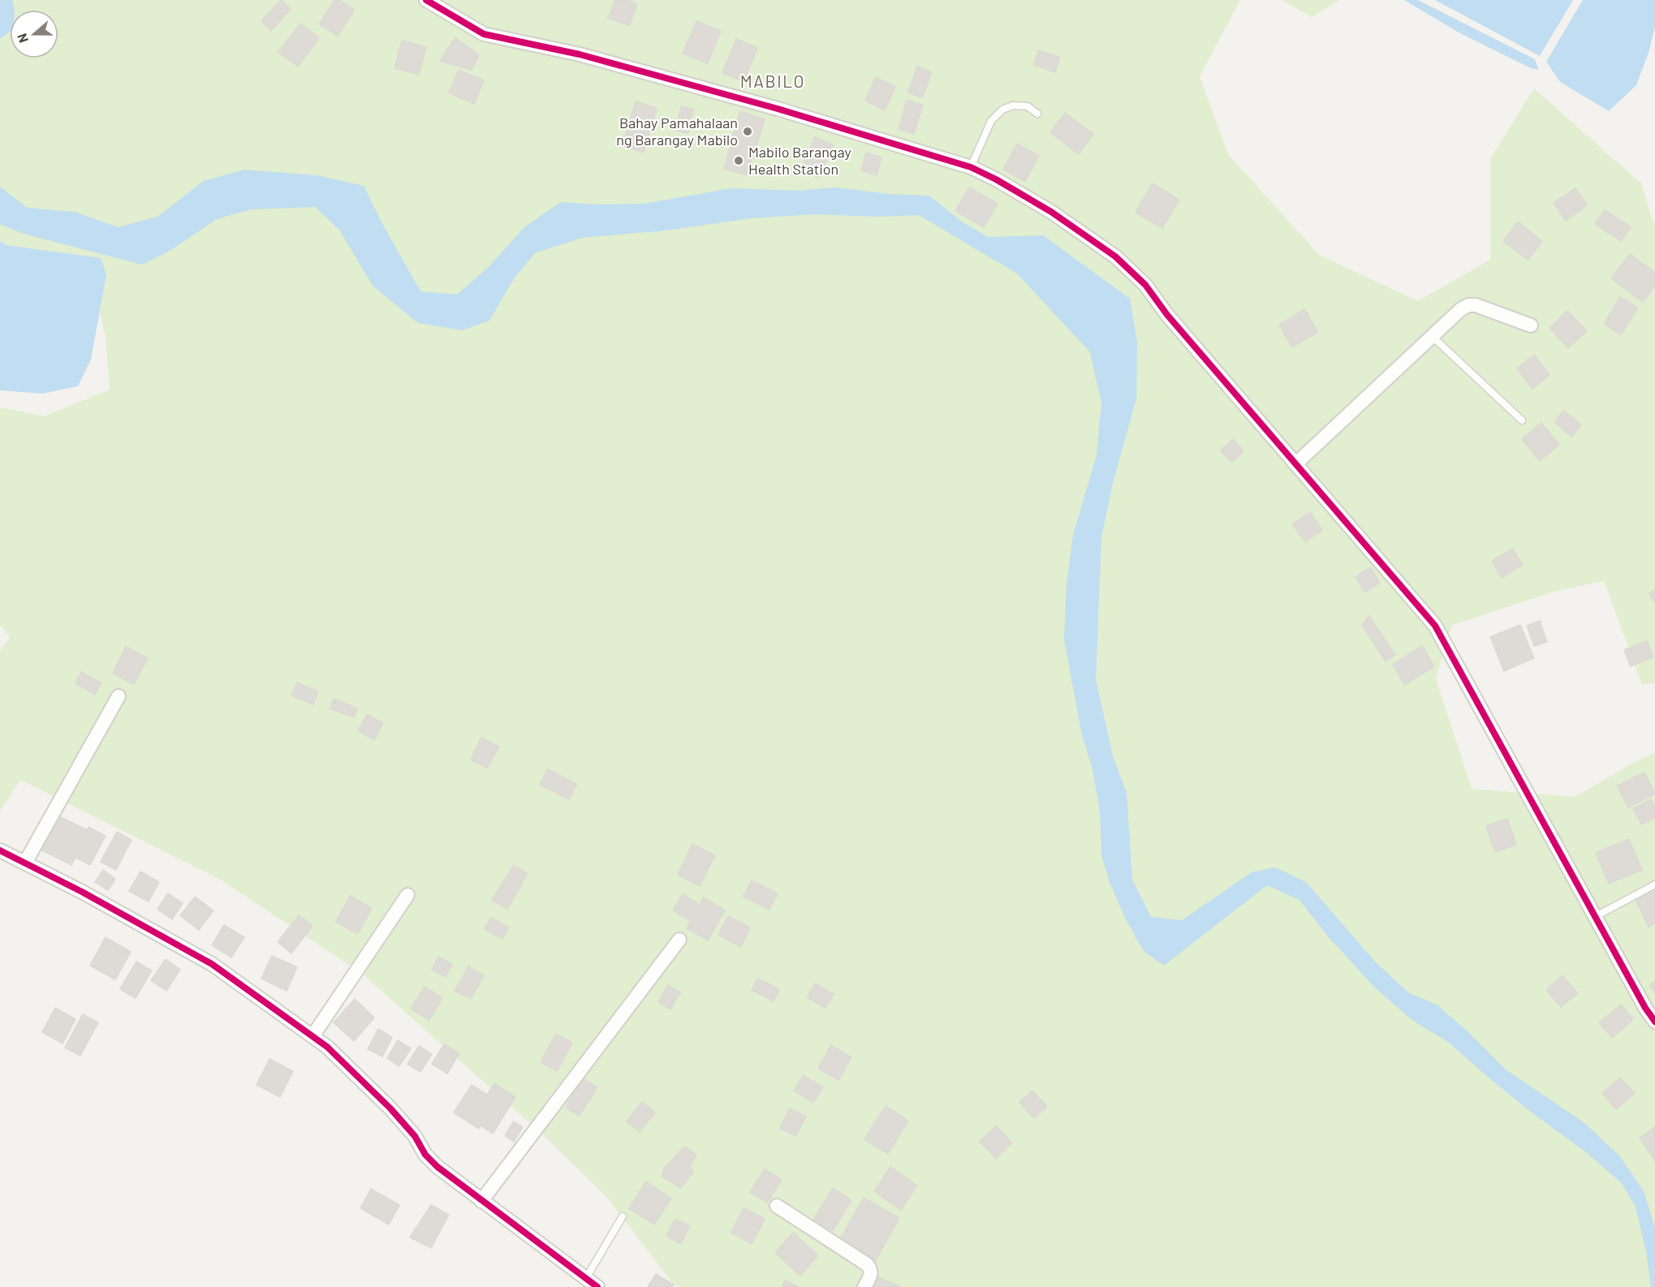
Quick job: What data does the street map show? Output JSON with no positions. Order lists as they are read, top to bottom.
{
  "districts": ["MABILO"],
  "places": ["Bahay Pamahalaan ng Barangay Mabilo", "Mabilo Barangay Health Station"],
  "north": "left"
}
